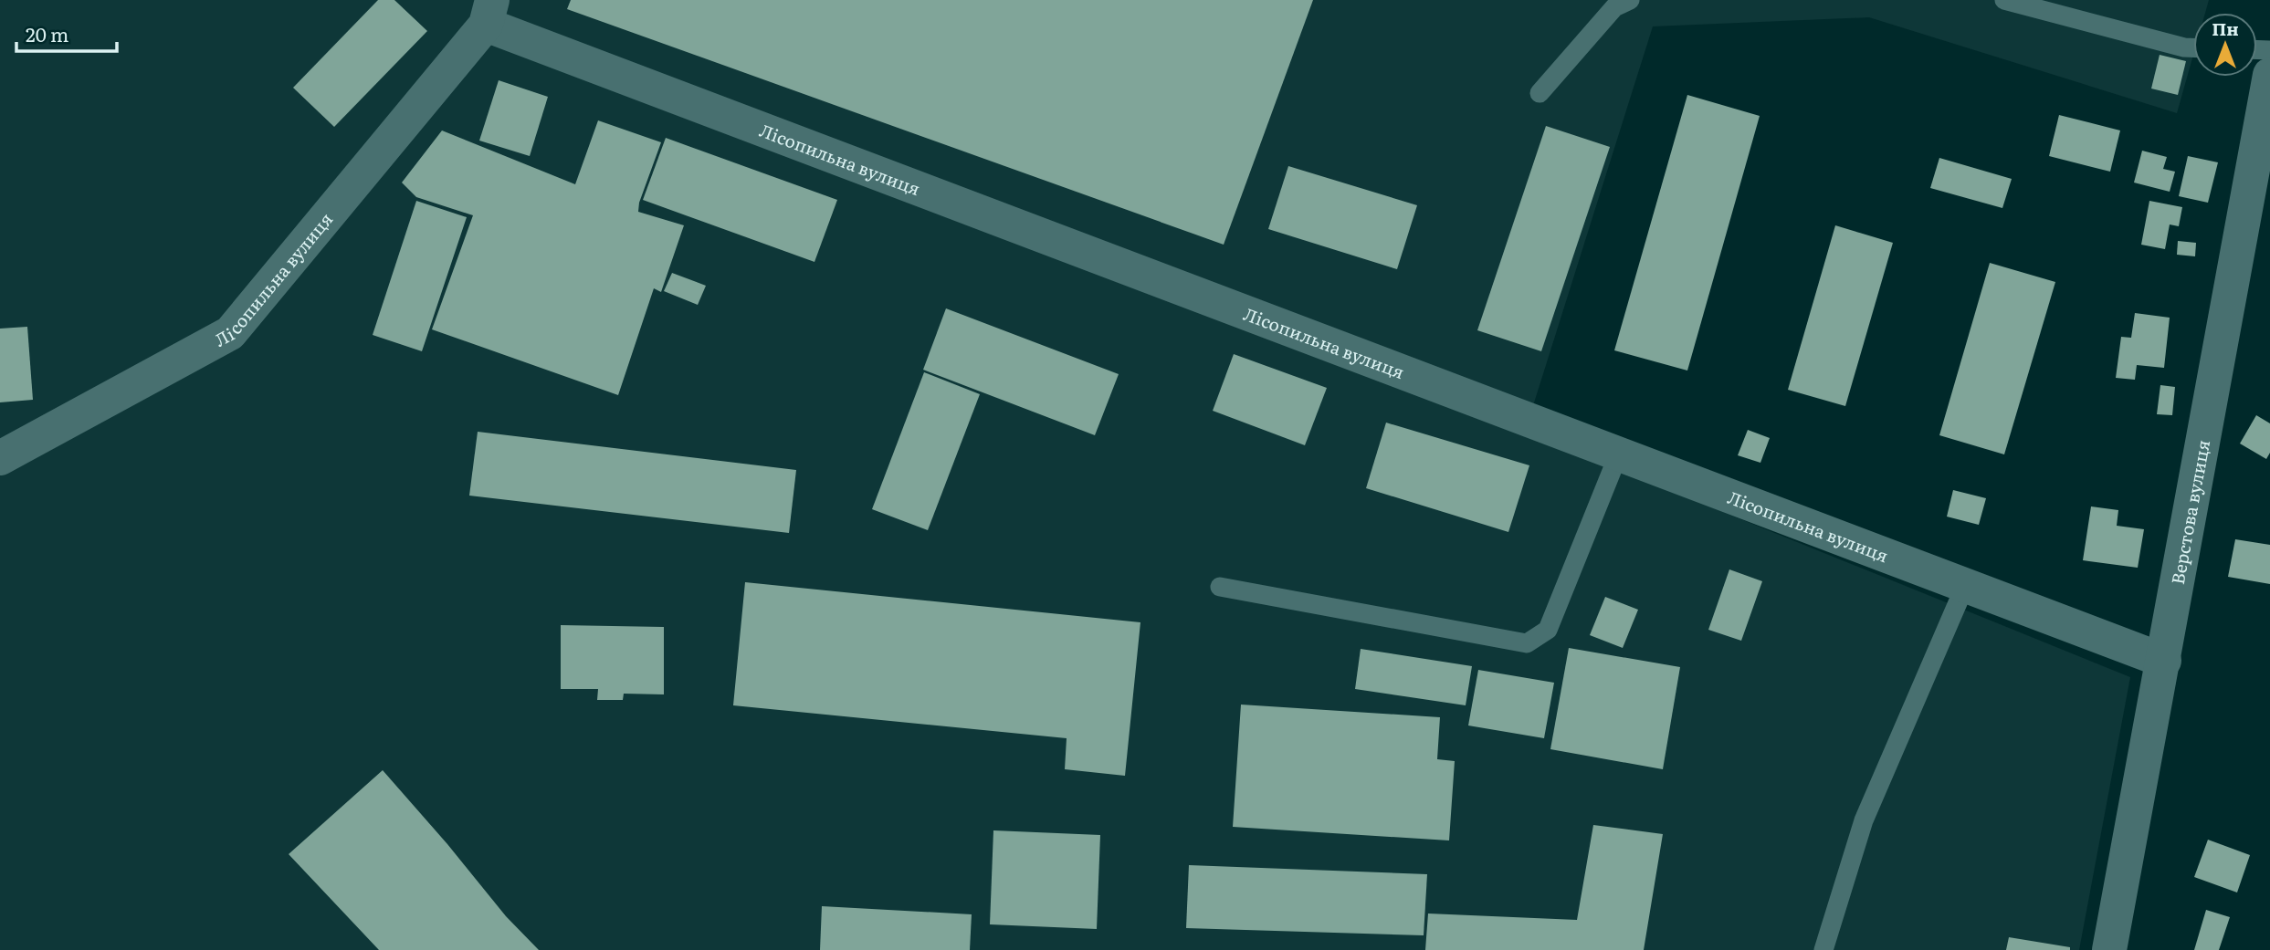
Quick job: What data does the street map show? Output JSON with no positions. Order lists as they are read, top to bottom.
{
  "streets": {
    "street": ["Лісопильна вулиця", "Верстова вулиця"]
  },
  "crossings": [
    ["Лісопильна вулиця", "Верстова вулиця"]
  ],
  "scale_bar": "20 m",
  "north": "top"
}
